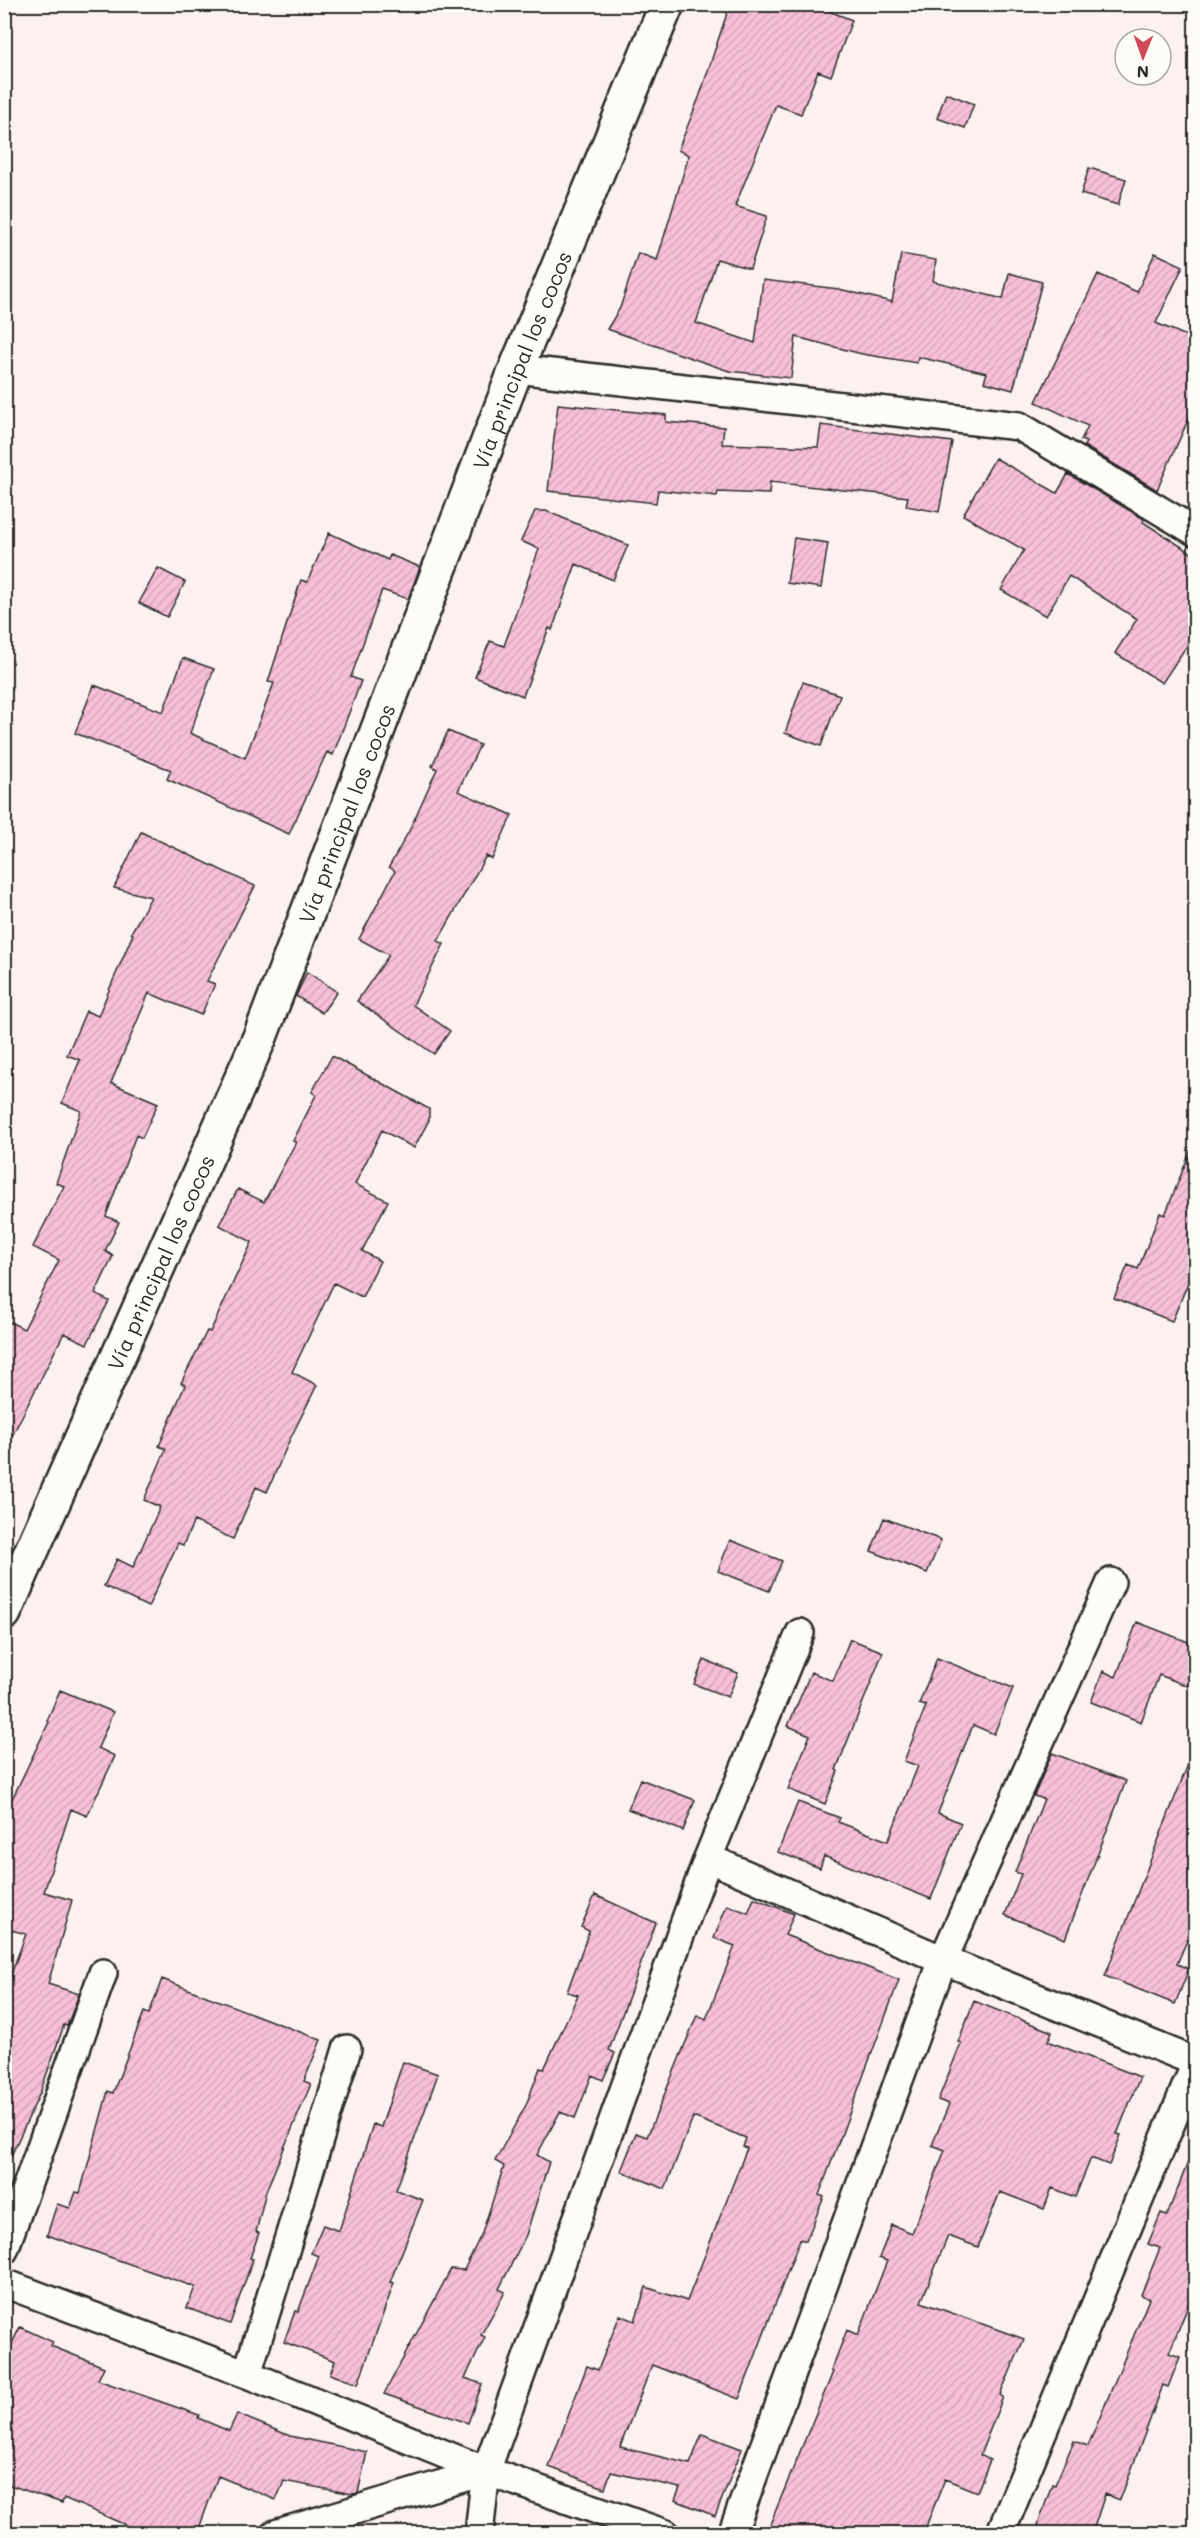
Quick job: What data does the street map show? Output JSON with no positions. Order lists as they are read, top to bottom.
{
  "streets": {
    "street": ["Vía principal los cocos"]
  },
  "north": "bottom"
}
